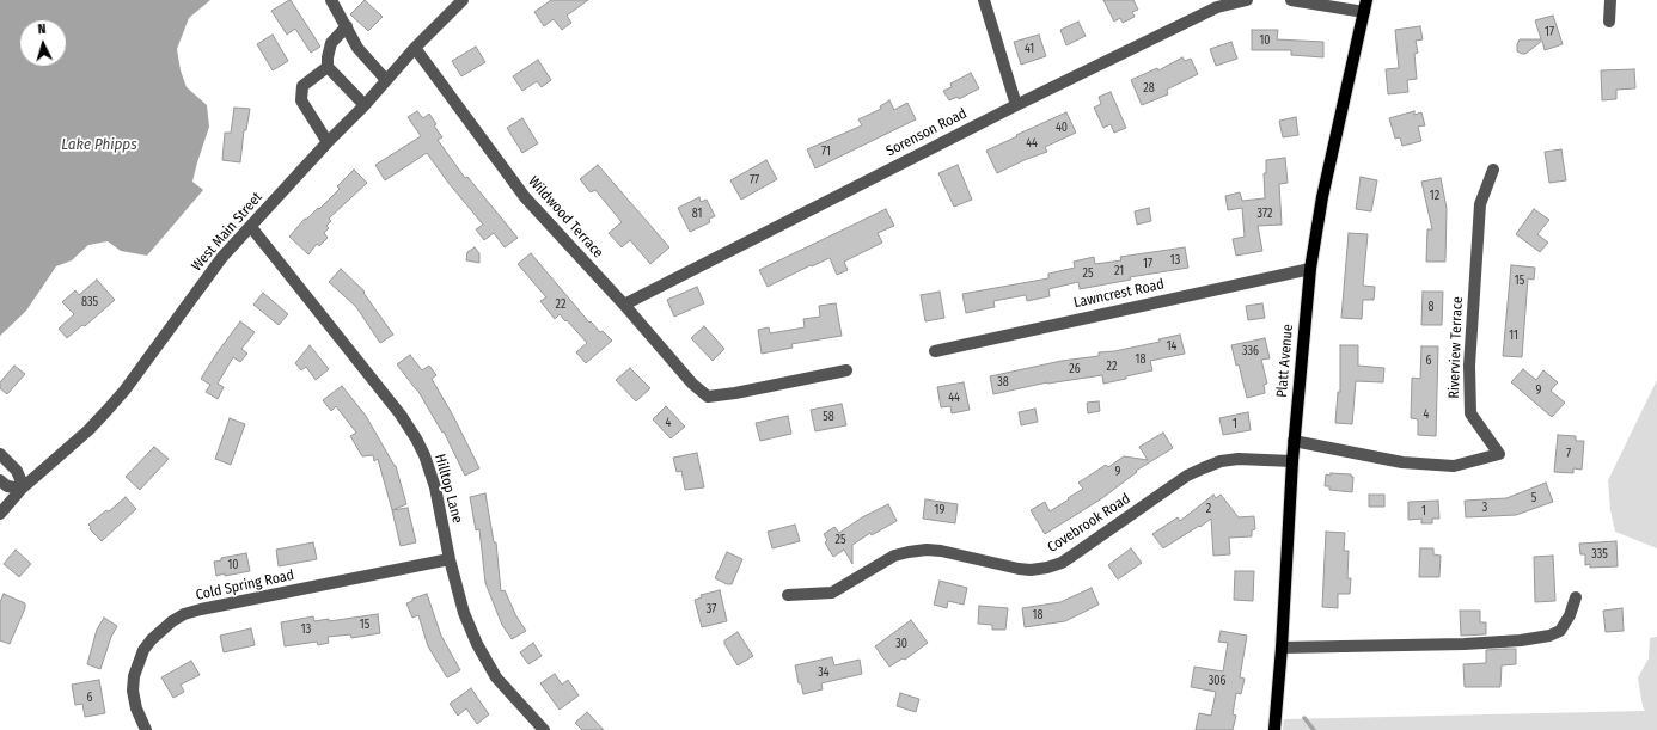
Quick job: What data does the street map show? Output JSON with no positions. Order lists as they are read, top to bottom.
{
  "streets": {
    "main road": ["Platt Avenue"],
    "street": [
      "Sorenson Road",
      "Wildwood Terrace",
      "West Main Street",
      "Lawncrest Road",
      "Riverview Terrace",
      "Hilltop Lane",
      "Covebrook Road",
      "Cold Spring Road"
    ]
  },
  "crossings": [
    ["Sorenson Road", "Wildwood Terrace"],
    ["Wildwood Terrace", "West Main Street"],
    ["West Main Street", "Hilltop Lane"],
    ["Lawncrest Road", "Platt Avenue"],
    ["Riverview Terrace", "Platt Avenue"],
    ["Platt Avenue", "Covebrook Road"],
    ["Hilltop Lane", "Cold Spring Road"]
  ],
  "water": ["Lake Phipps"],
  "house_numbers": [
    "17",
    "10",
    "41",
    "28",
    "40",
    "44",
    "71",
    "77",
    "12",
    "81",
    "372",
    "13",
    "17",
    "21",
    "25",
    "15",
    "835",
    "22",
    "8",
    "11",
    "14",
    "336",
    "18",
    "6",
    "22",
    "26",
    "38",
    "9",
    "44",
    "4",
    "58",
    "4",
    "1",
    "7",
    "9",
    "5",
    "3",
    "2",
    "19",
    "1",
    "25",
    "335",
    "10",
    "37",
    "18",
    "15",
    "13",
    "30",
    "34",
    "306",
    "6"
  ],
  "north": "top"
}
